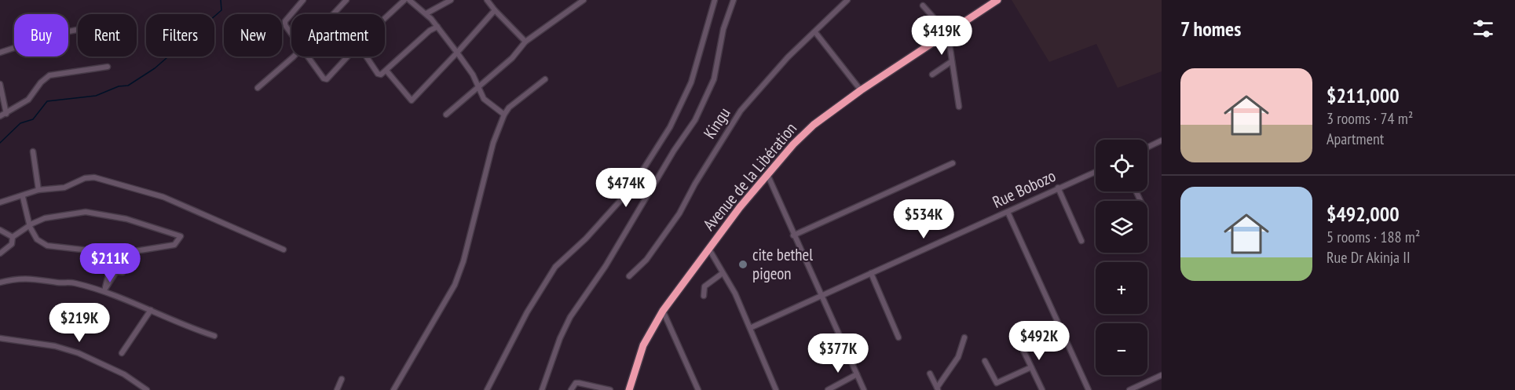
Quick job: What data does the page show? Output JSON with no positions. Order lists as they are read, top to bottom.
{
  "streets": {
    "highway": ["Avenue de la Libération"],
    "street": ["Kingu", "Rue Bobozo"]
  },
  "places": ["cite bethel pigeon"],
  "page": {
    "heading": "7 homes",
    "chip": [
      "Buy",
      "Rent",
      "Filters",
      "New",
      "Apartment"
    ],
    "price": [
      "$419K",
      "$474K",
      "$534K",
      "$211K",
      "$219K",
      "$492K",
      "$377K"
    ],
    "list": [
      {
        "name": "$211,000",
        "note": "3 rooms · 74 m² · Apartment"
      },
      {
        "name": "$492,000",
        "note": "5 rooms · 188 m² · Rue Dr Akinja II"
      }
    ],
    "map_buttons": ["+", "−"]
  }
}
